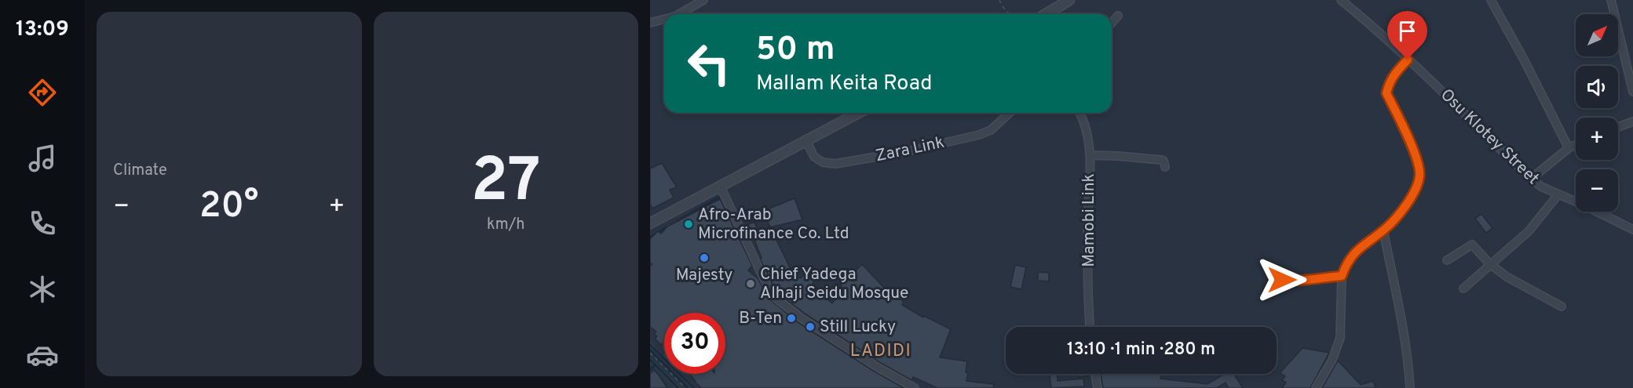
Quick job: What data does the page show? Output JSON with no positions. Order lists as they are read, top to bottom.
{
  "streets": {
    "street": ["Osu Klotey Street", "Zara Link", "Mamobi Link"]
  },
  "districts": ["LADIDI"],
  "places": [
    "Afro-Arab Microfinance Co. Ltd",
    "Majesty",
    "Chief Yadega Alhaji Seidu Mosque",
    "B-Ten",
    "Still Lucky"
  ],
  "north": "top right",
  "page": {
    "tabs": "13:09",
    "tile": [
      "Climate",
      ["27", "km/h"]
    ],
    "map_buttons": ["+", "−"],
    "turn": ["50 m", "Mallam Keita Road"],
    "heat": ["−", "20°", "+"],
    "limit": "30",
    "trip": "13:10 · 1 min · 280 m"
  }
}
